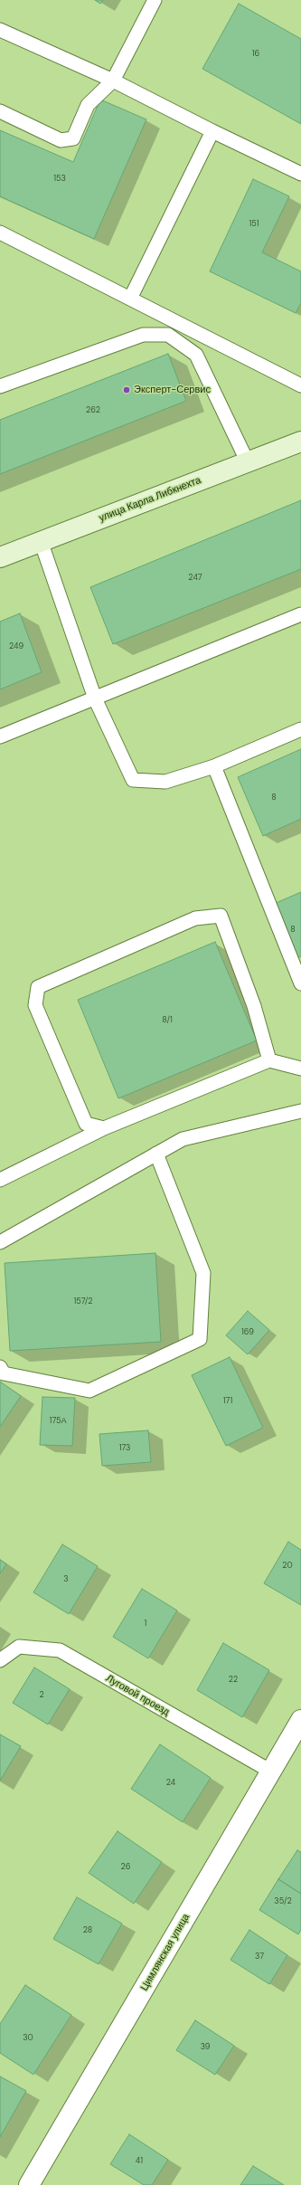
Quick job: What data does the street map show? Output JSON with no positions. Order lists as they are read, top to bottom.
{
  "streets": {
    "street": ["улица Карла Либкнехта", "Цимлянская улица"],
    "lane": ["Луговой проезд"]
  },
  "crossings": [
    ["Луговой проезд", "Цимлянская улица"]
  ],
  "places": ["Эксперт-Сервис"],
  "house_numbers": [
    "16",
    "153",
    "151",
    "262",
    "247",
    "249",
    "8",
    "8",
    "8/1",
    "157/2",
    "169",
    "171",
    "175А",
    "173",
    "20",
    "3",
    "1",
    "22",
    "2",
    "24",
    "26",
    "35/2",
    "28",
    "37",
    "30",
    "39",
    "41"
  ]
}
